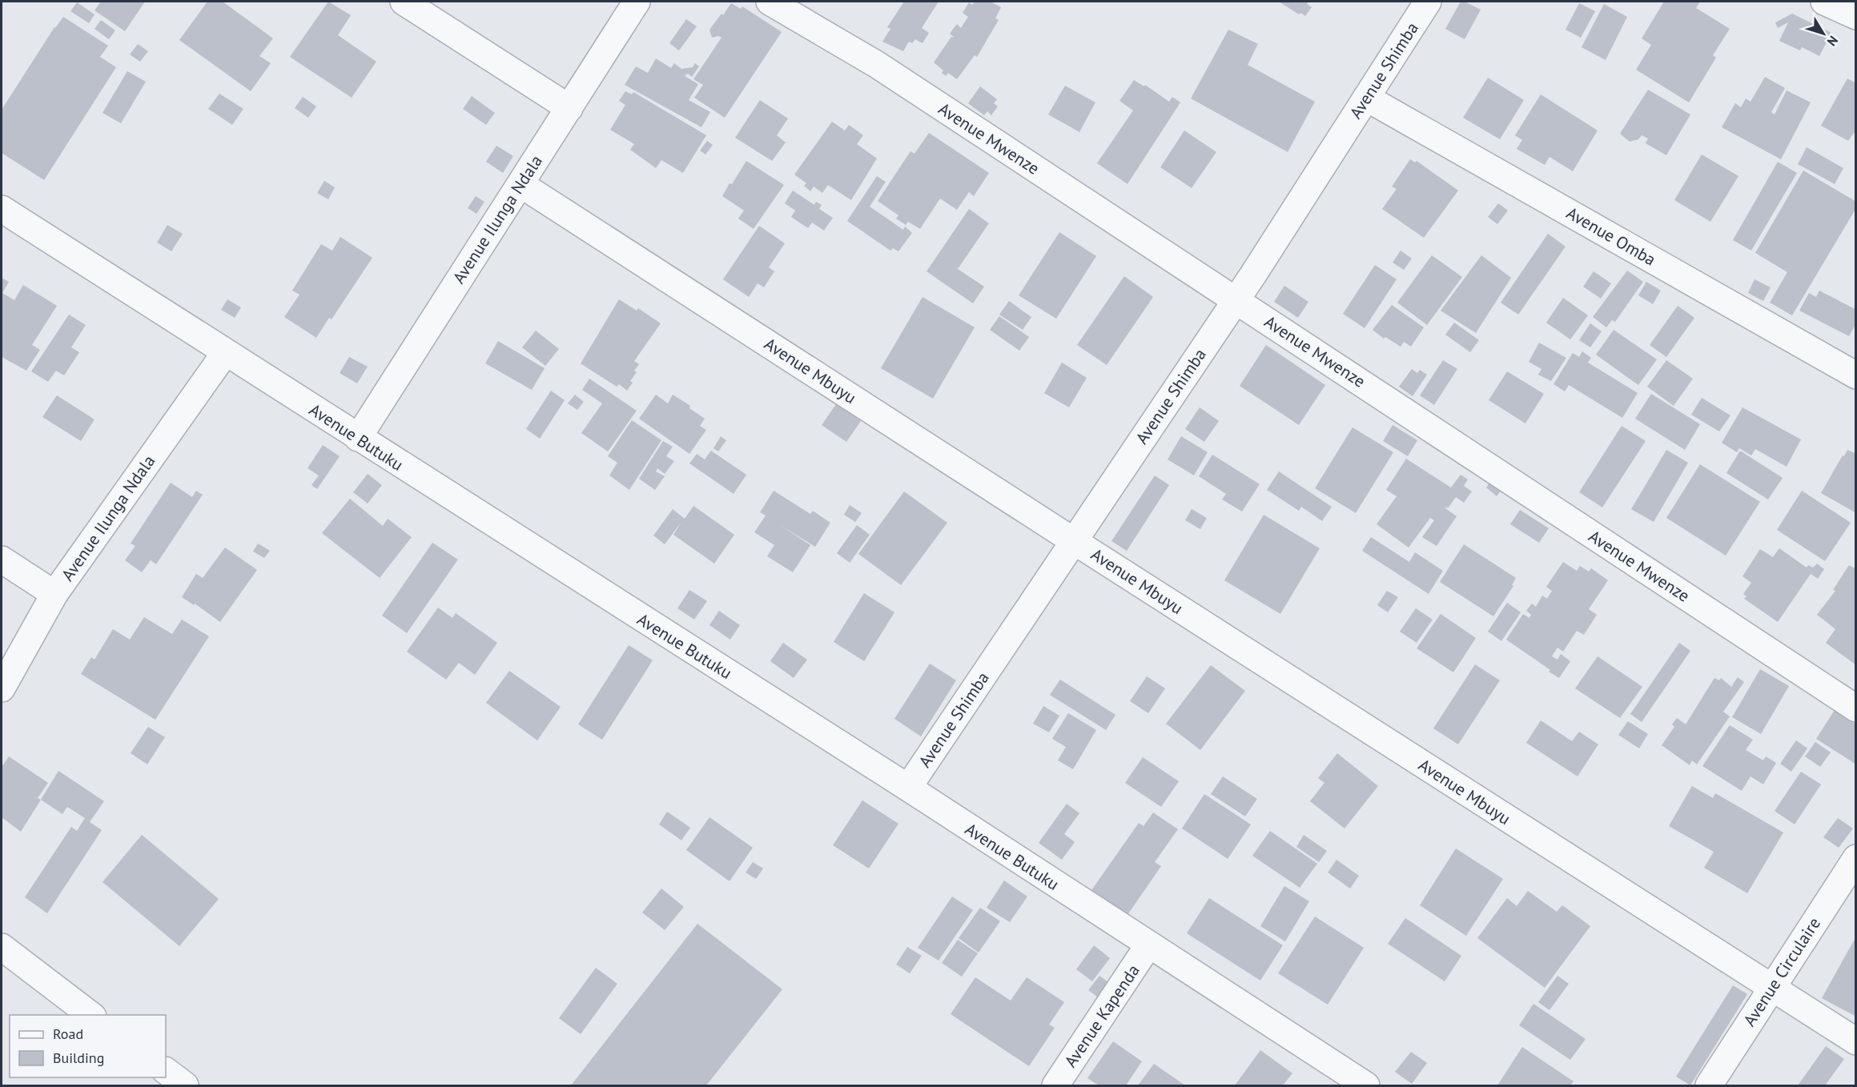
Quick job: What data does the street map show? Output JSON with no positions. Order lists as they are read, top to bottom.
{
  "streets": {
    "street": [
      "Avenue Shimba",
      "Avenue Mwenze",
      "Avenue Ilunga Ndala",
      "Avenue Omba",
      "Avenue Mbuyu",
      "Avenue Butuku",
      "Avenue Circulaire",
      "Avenue Kapenda"
    ]
  },
  "crossings": [
    ["Avenue Shimba", "Avenue Mwenze"],
    ["Avenue Shimba", "Avenue Omba"],
    ["Avenue Shimba", "Avenue Mbuyu"],
    ["Avenue Shimba", "Avenue Butuku"],
    ["Avenue Ilunga Ndala", "Avenue Mbuyu"],
    ["Avenue Ilunga Ndala", "Avenue Butuku"],
    ["Avenue Mbuyu", "Avenue Circulaire"],
    ["Avenue Butuku", "Avenue Kapenda"]
  ],
  "legend": ["Road", "Building"],
  "north": "bottom right"
}
